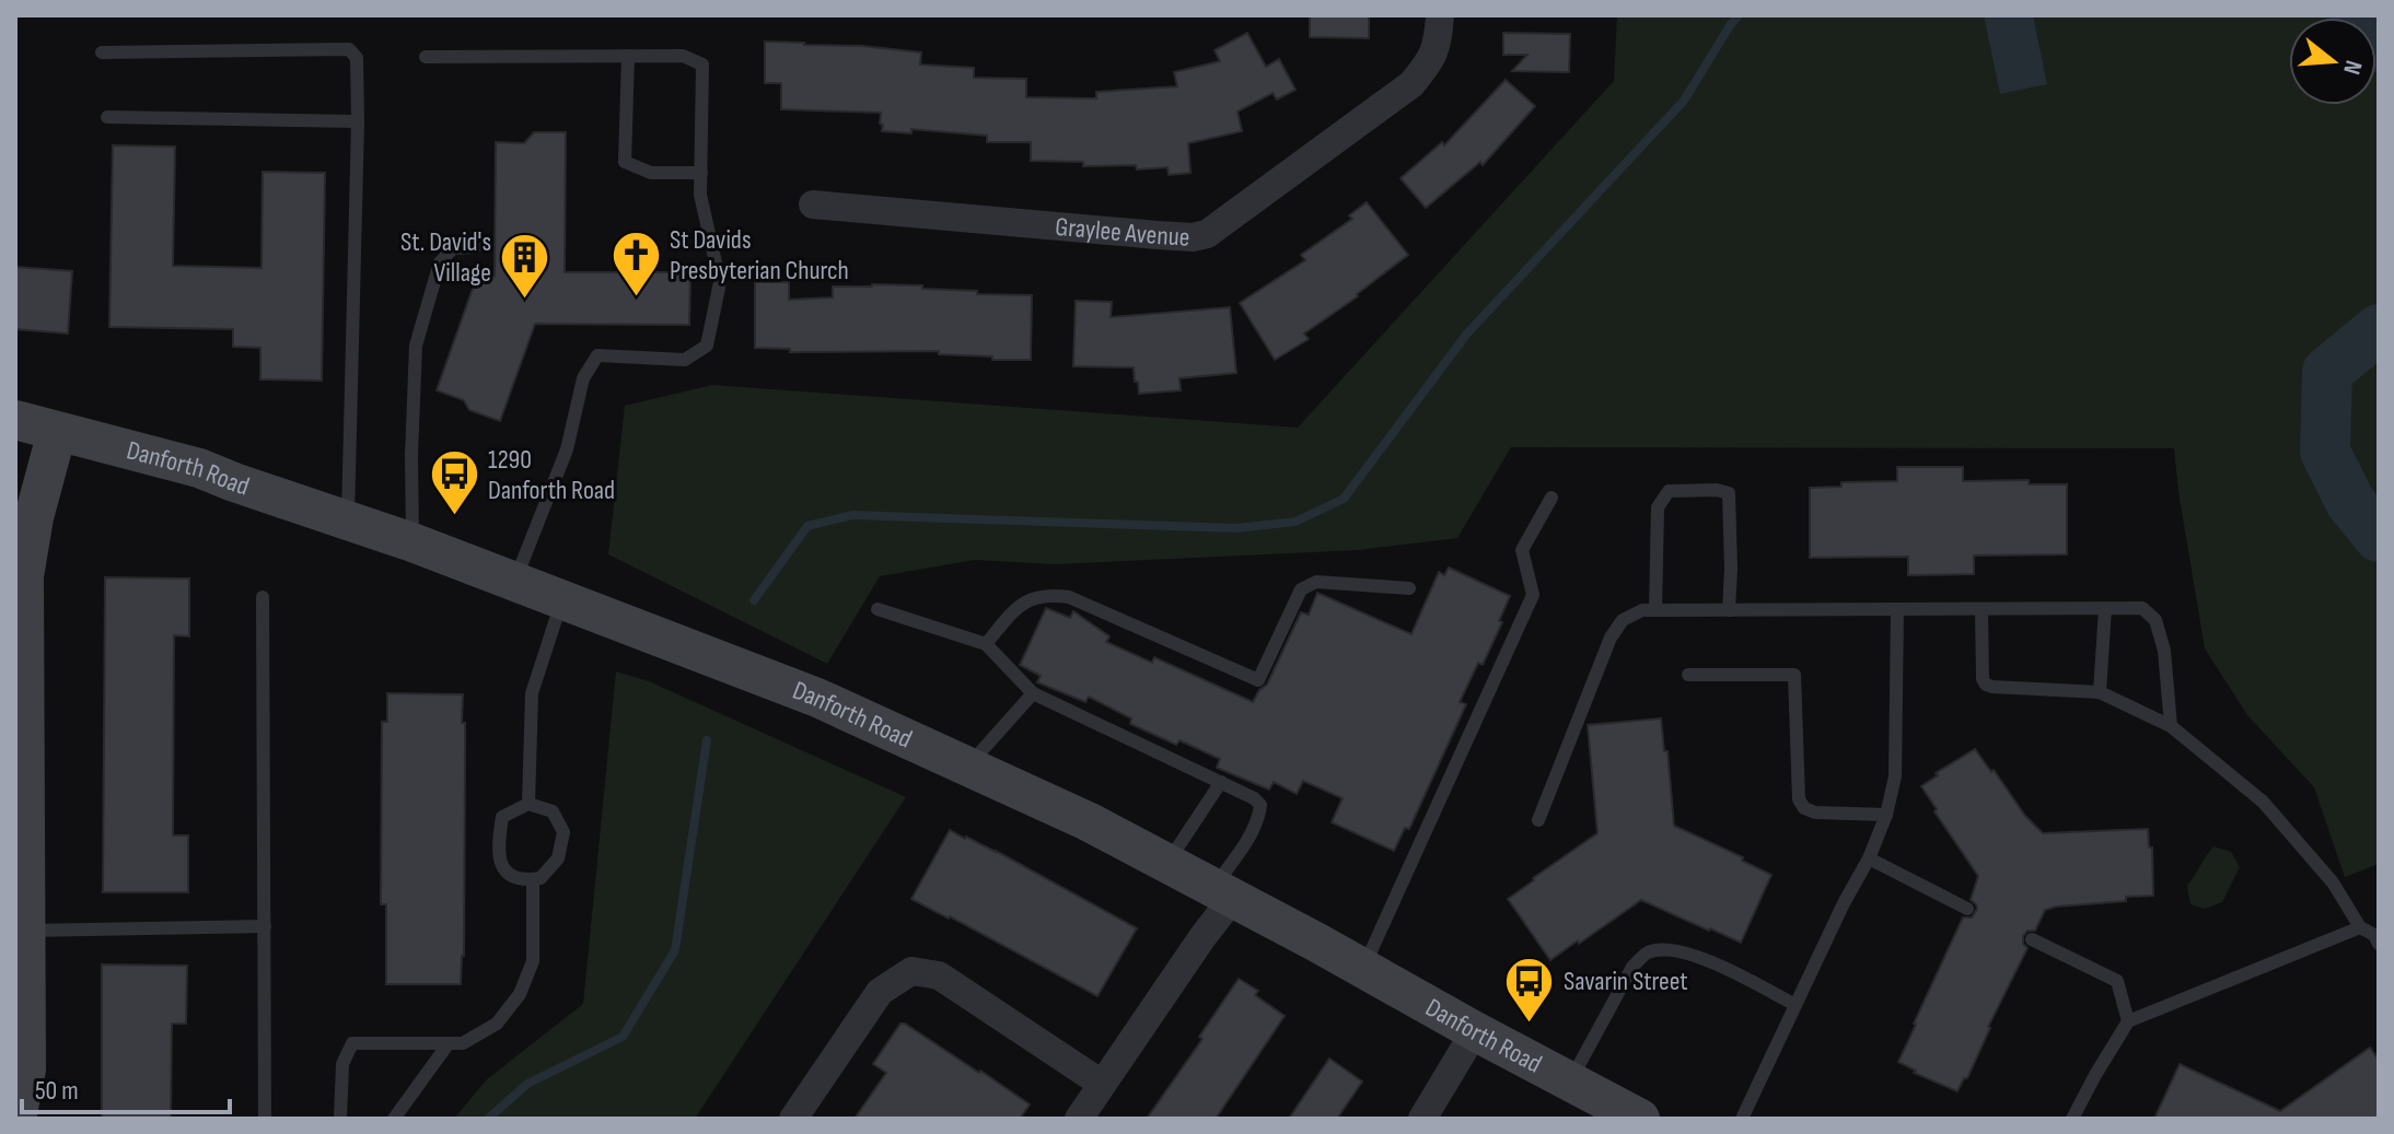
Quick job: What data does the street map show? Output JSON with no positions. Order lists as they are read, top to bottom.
{
  "streets": {
    "main road": ["Danforth Road"],
    "street": ["Graylee Avenue"]
  },
  "places": {
    "church": ["St Davids Presbyterian Church"],
    "building": ["St. David's Village"],
    "bus stop": ["1290 Danforth Road", "Savarin Street"]
  },
  "scale_bar": "50 m",
  "north": "right"
}
